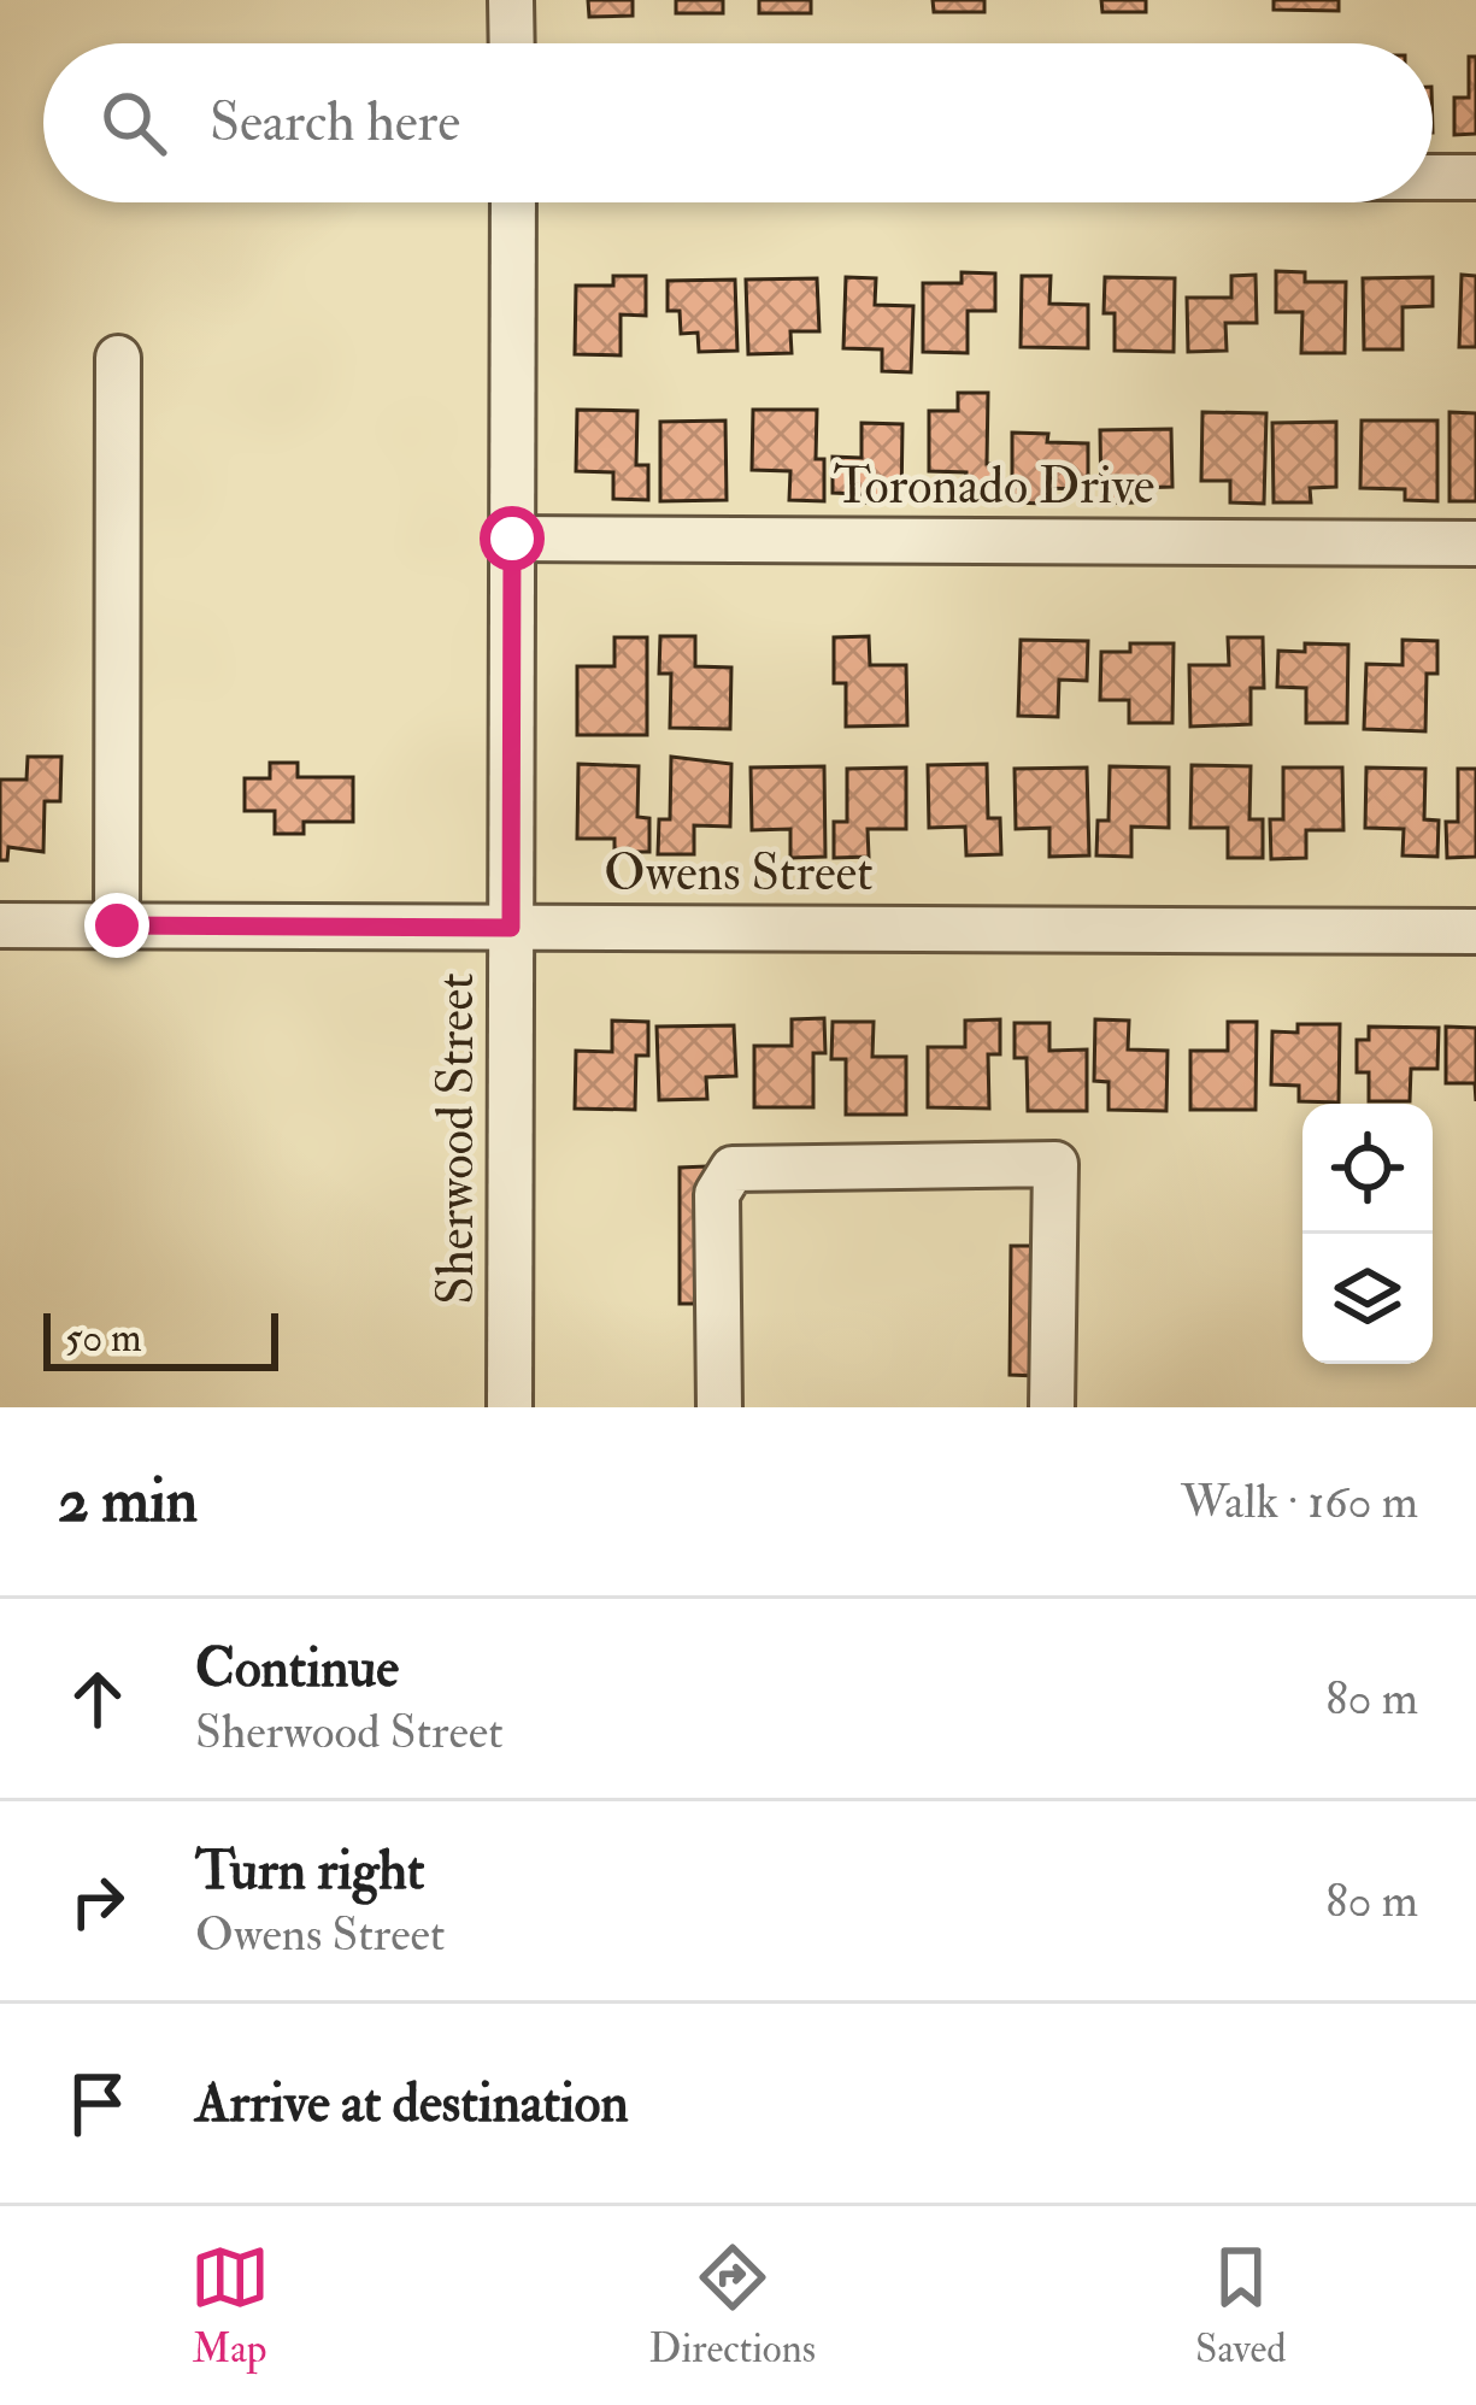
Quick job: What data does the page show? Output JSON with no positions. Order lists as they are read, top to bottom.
{
  "streets": {
    "street": ["Toronado Drive", "Owens Street", "Sherwood Street"]
  },
  "crossings": [
    ["Toronado Drive", "Sherwood Street"],
    ["Owens Street", "Sherwood Street"]
  ],
  "scale_bar": "50 m",
  "page": {
    "search": "Search here",
    "scale": "50 m",
    "heading": ["2 min", "Walk · 160 m"],
    "list": [
      ["Continue", "Sherwood Street", "80 m"],
      ["Turn right", "Owens Street", "80 m"],
      "Arrive at destination"
    ],
    "nav": ["Map", "Directions", "Saved"]
  }
}
